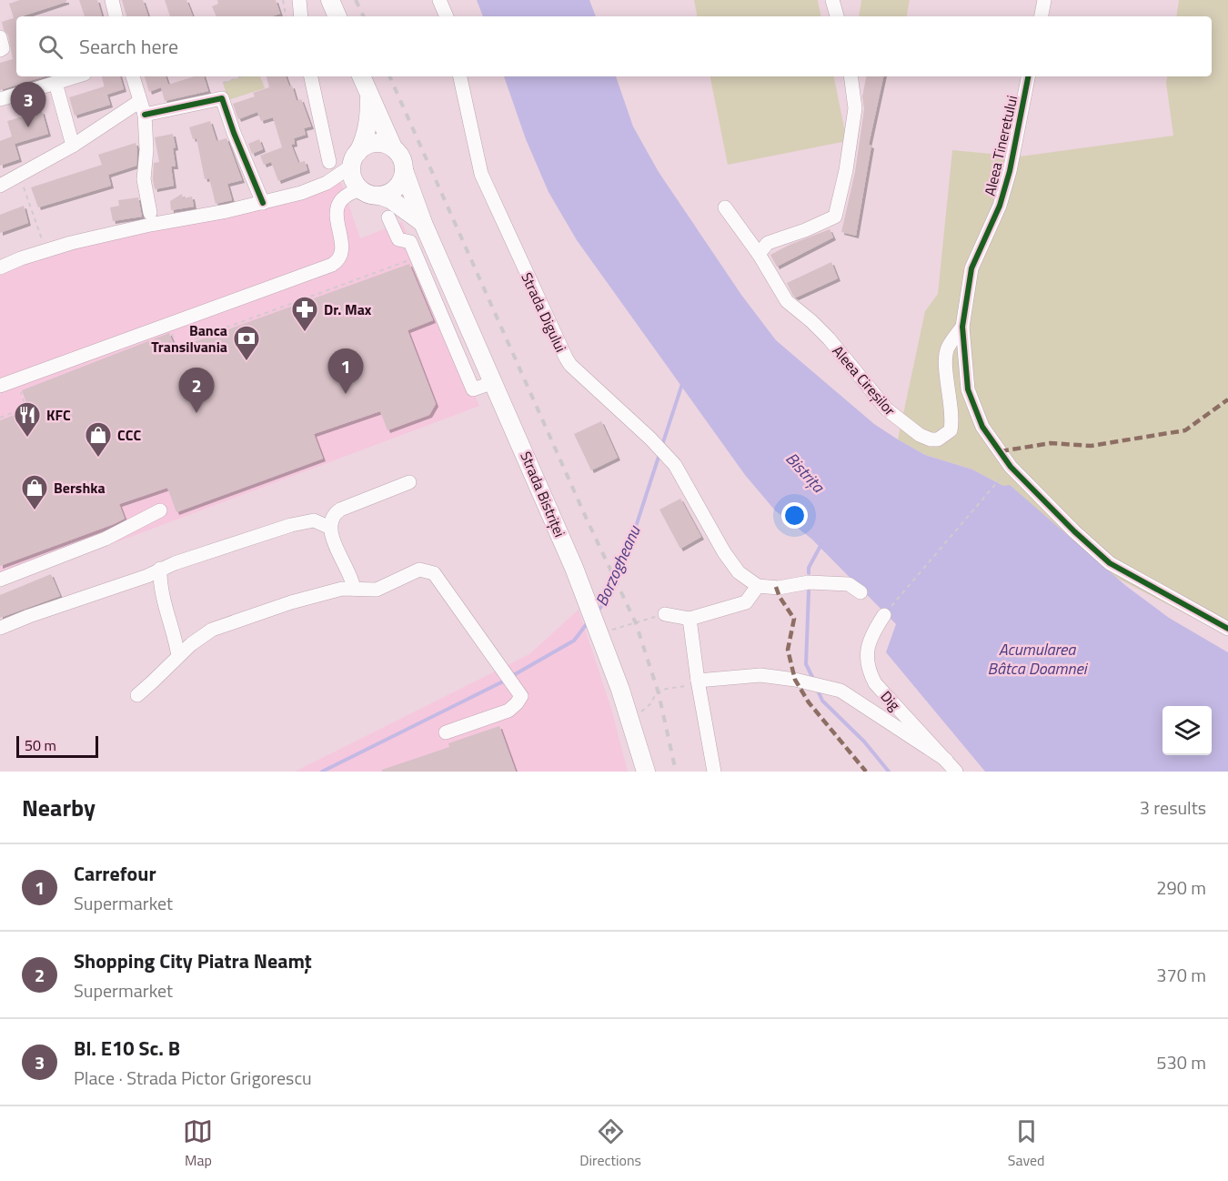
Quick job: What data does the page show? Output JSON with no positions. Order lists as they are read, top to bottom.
{
  "streets": {
    "main road": ["Strada Bistriței"],
    "street": [
      "Aleea Tineretului",
      "Strada Digului",
      "Aleea Cireșilor",
      "Dig"
    ]
  },
  "crossings": [
    ["Aleea Tineretului", "Aleea Cireșilor"]
  ],
  "water": ["Bistrița", "Borzogheanu", "Acumularea Bâtca Doamnei"],
  "places": {
    "pharmacy": ["Dr. Max"],
    "bank": ["Banca Transilvania"],
    "restaurant": ["KFC"],
    "shop": ["CCC", "Bershka"]
  },
  "scale_bar": "50 m",
  "page": {
    "search": "Search here",
    "pins": ["3", "1", "2"],
    "scale": "50 m",
    "heading": ["Nearby", "3 results"],
    "list": [
      {
        "mark": "1",
        "name": "Carrefour",
        "note": "Supermarket",
        "value": "290 m"
      },
      {
        "mark": "2",
        "name": "Shopping City Piatra Neamț",
        "note": "Supermarket",
        "value": "370 m"
      },
      {
        "mark": "3",
        "name": "Bl. E10 Sc. B",
        "note": "Place · Strada Pictor Grigorescu",
        "value": "530 m"
      }
    ],
    "nav": ["Map", "Directions", "Saved"]
  }
}
